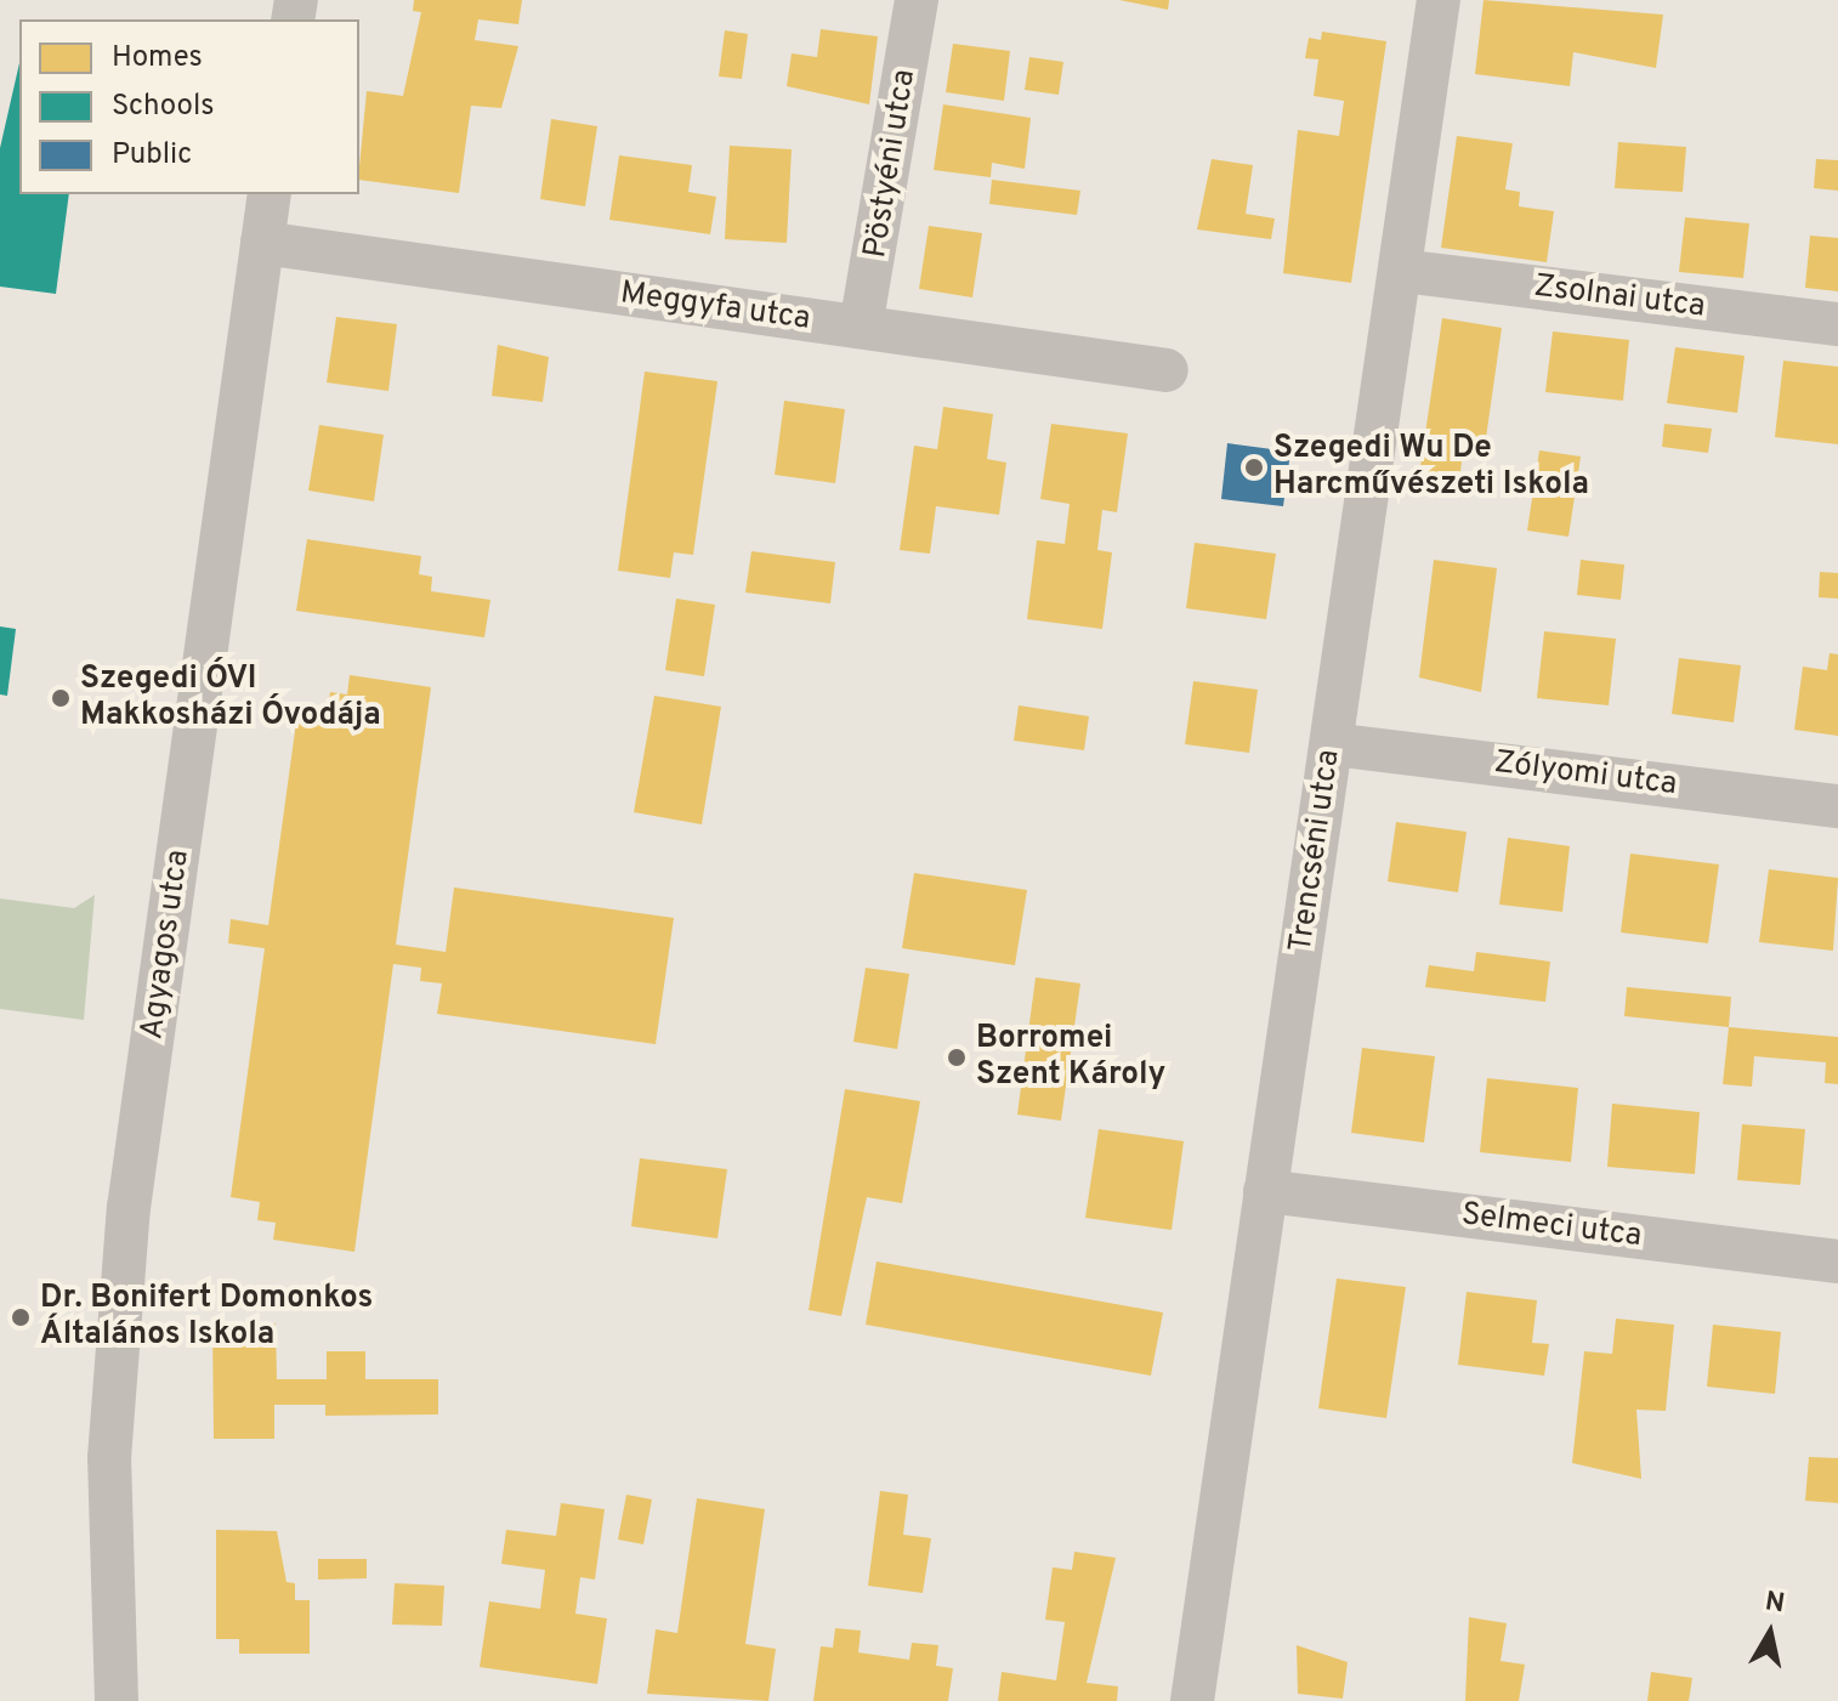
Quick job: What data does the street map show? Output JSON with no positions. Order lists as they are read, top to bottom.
{
  "streets": {
    "street": [
      "Pöstyéni utca",
      "Zsolnai utca",
      "Meggyfa utca",
      "Zólyomi utca",
      "Trencséni utca",
      "Agyagos utca",
      "Selmeci utca"
    ]
  },
  "crossings": [
    ["Pöstyéni utca", "Meggyfa utca"],
    ["Zsolnai utca", "Trencséni utca"],
    ["Meggyfa utca", "Agyagos utca"],
    ["Zólyomi utca", "Trencséni utca"],
    ["Trencséni utca", "Selmeci utca"]
  ],
  "places": [
    "Szegedi Wu De Harcművészeti Iskola",
    "Szegedi ÓVI Makkosházi Óvodája",
    "Borromei Szent Károly",
    "Dr. Bonifert Domonkos Általános Iskola"
  ],
  "legend": ["Homes", "Schools", "Public"],
  "north": "top"
}
